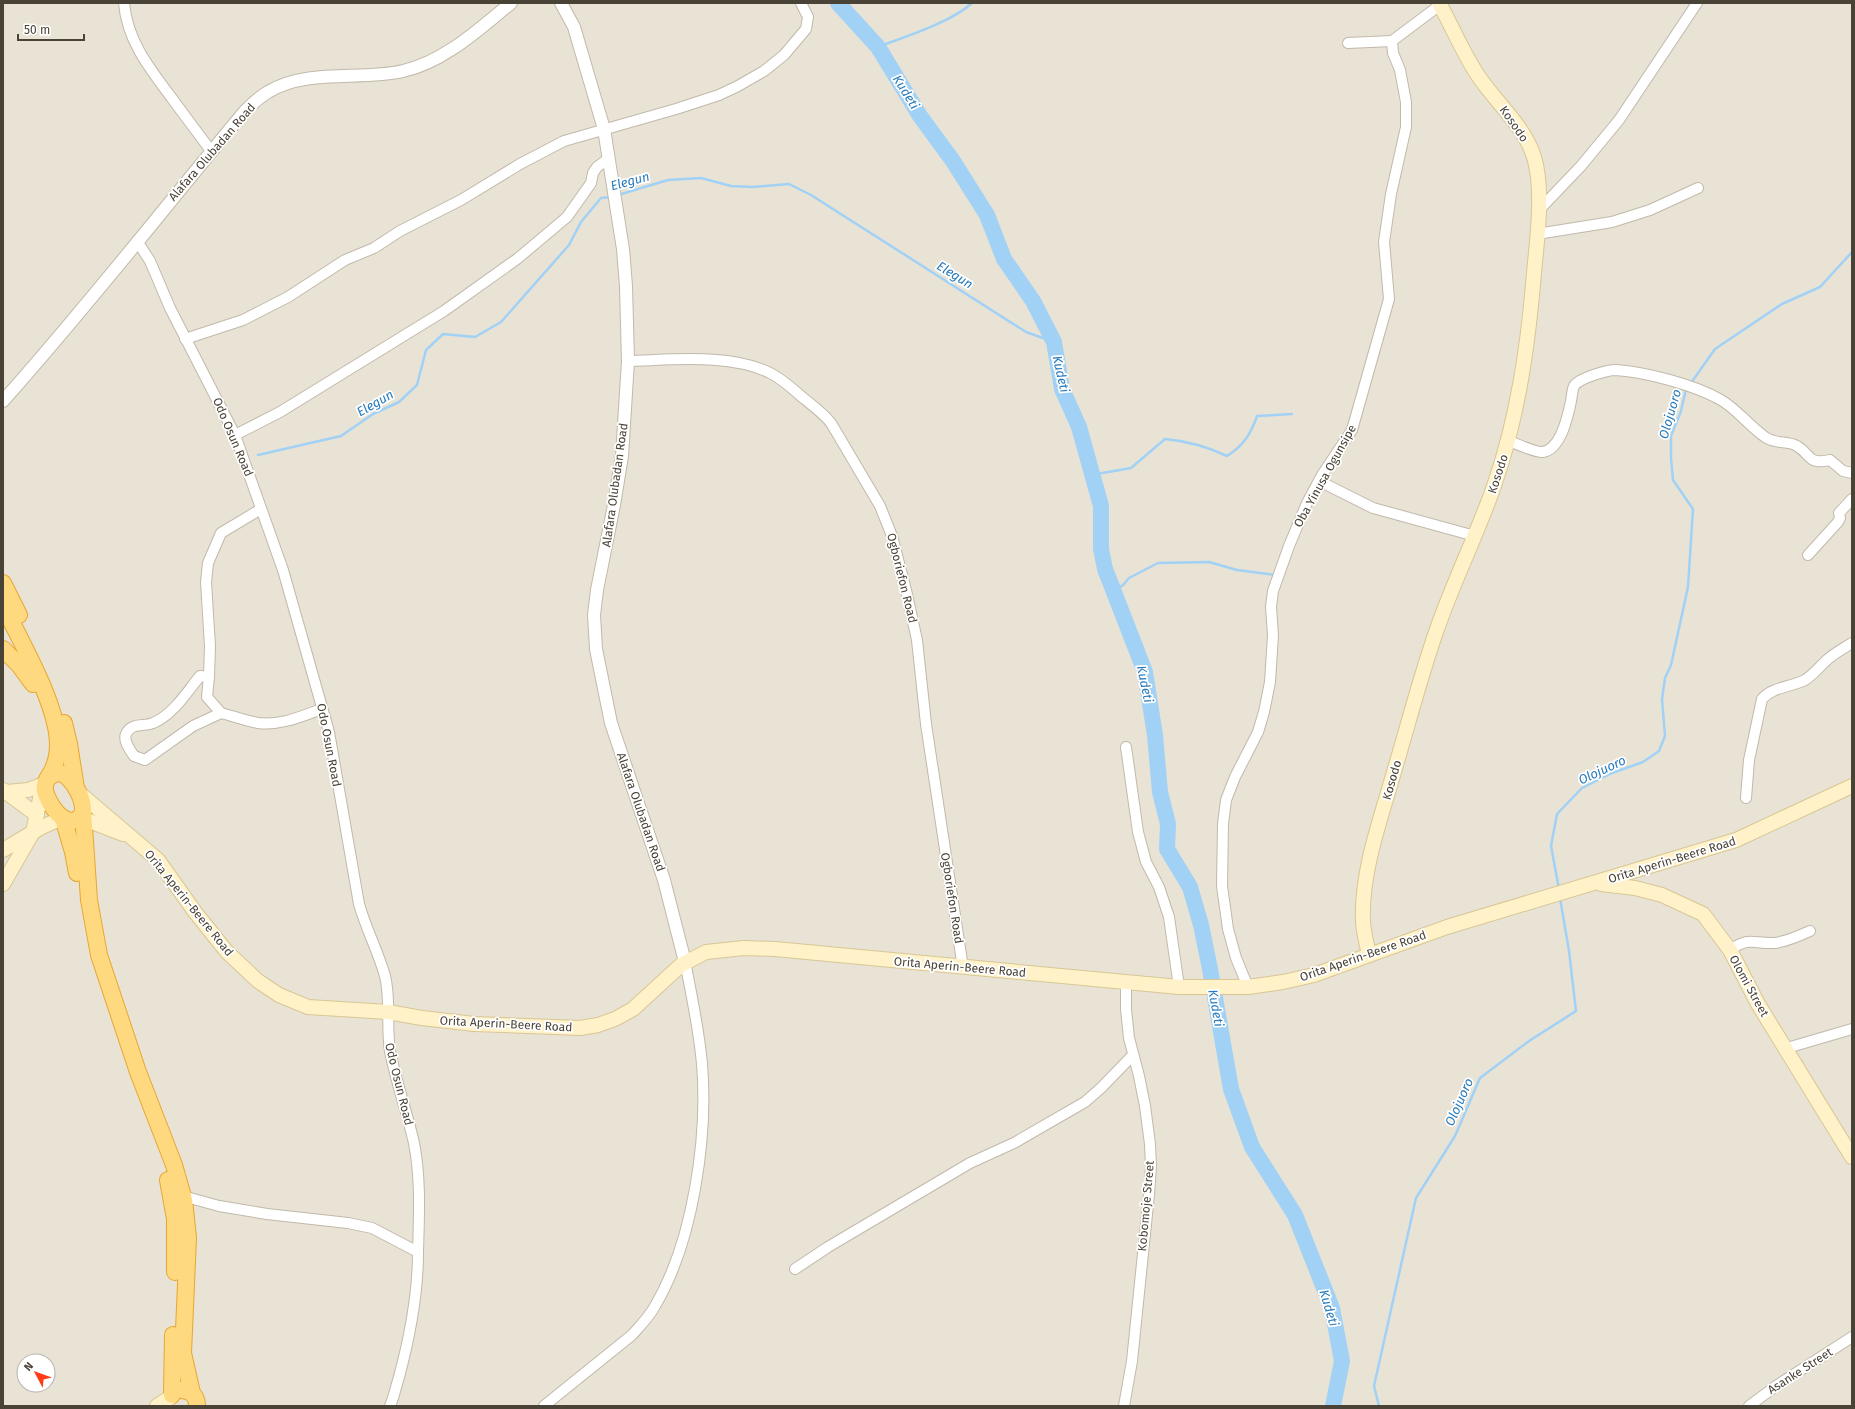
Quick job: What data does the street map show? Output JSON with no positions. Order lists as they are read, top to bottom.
{
  "streets": {
    "main road": ["Kosodo", "Orita Aperin-Beere Road", "Olomi Street"],
    "street": [
      "Alafara Olubadan Road",
      "Odo Osun Road",
      "Oba Yinusa Ogunsipe",
      "Ogboriefon Road",
      "Kobomoje Street",
      "Asanke Street"
    ]
  },
  "crossings": [
    ["Kosodo", "Orita Aperin-Beere Road"],
    ["Alafara Olubadan Road", "Odo Osun Road"],
    ["Alafara Olubadan Road", "Ogboriefon Road"],
    ["Alafara Olubadan Road", "Orita Aperin-Beere Road"],
    ["Odo Osun Road", "Orita Aperin-Beere Road"],
    ["Oba Yinusa Ogunsipe", "Orita Aperin-Beere Road"],
    ["Ogboriefon Road", "Orita Aperin-Beere Road"],
    ["Orita Aperin-Beere Road", "Olomi Street"],
    ["Orita Aperin-Beere Road", "Kobomoje Street"]
  ],
  "water": ["Kudeti", "Elegun", "Olojuoro"],
  "scale_bar": "50 m",
  "north": "top left"
}
